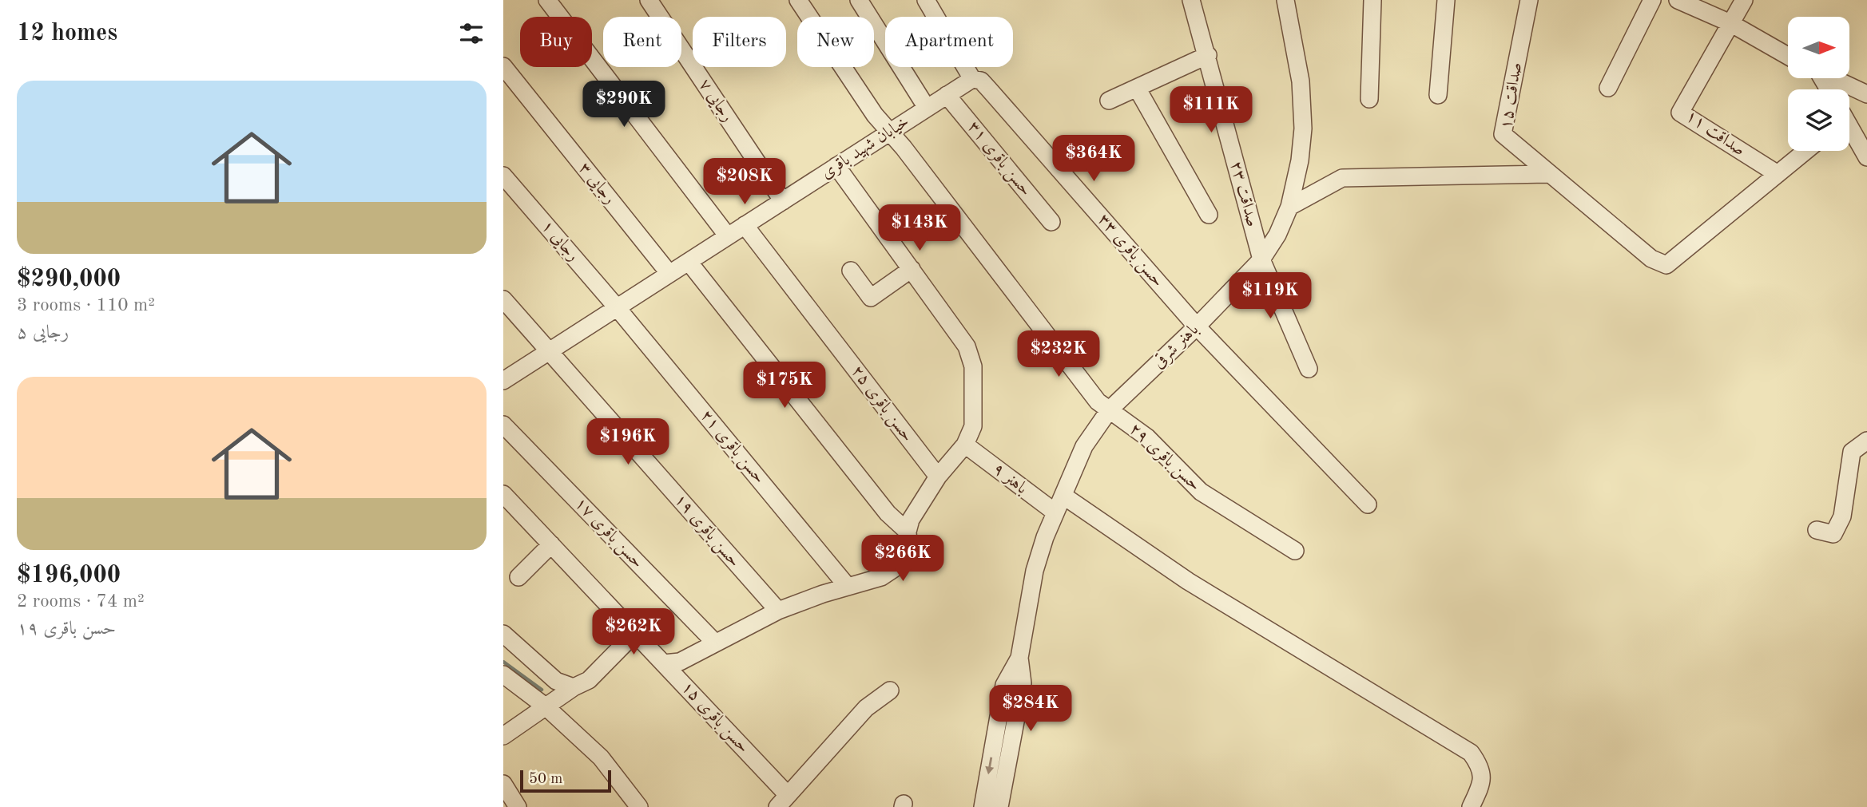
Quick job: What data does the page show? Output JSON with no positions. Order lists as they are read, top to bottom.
{
  "streets": {
    "street": [
      "صداقت ۱۵",
      "رجایی ۷",
      "صداقت ۱۱",
      "خیابان شهید باقری",
      "حسن باقری ۳۱",
      "رجایی ۳",
      "صداقت ۲۳",
      "رجایی ۱",
      "حسن باقری ۳۳",
      "باهنر شرقی",
      "حسن باقری ۲۵",
      "حسن باقری ۲۱",
      "حسن باقری ۲۹",
      "باهنر ۹",
      "حسن باقری ۱۹",
      "حسن باقری ۱۷",
      "حسن باقری ۱۵"
    ]
  },
  "crossings": [
    ["رجایی ۷", "خیابان شهید باقری"],
    ["خیابان شهید باقری", "حسن باقری ۳۱"],
    ["خیابان شهید باقری", "رجایی ۳"],
    ["خیابان شهید باقری", "رجایی ۱"],
    ["خیابان شهید باقری", "حسن باقری ۳۳"],
    ["خیابان شهید باقری", "حسن باقری ۲۵"],
    ["خیابان شهید باقری", "حسن باقری ۲۱"],
    ["خیابان شهید باقری", "حسن باقری ۲۹"],
    ["خیابان شهید باقری", "حسن باقری ۱۹"],
    ["صداقت ۲۳", "باهنر شرقی"],
    ["رجایی ۱", "حسن باقری ۲۱"],
    ["حسن باقری ۳۳", "باهنر شرقی"],
    ["باهنر شرقی", "حسن باقری ۲۹"],
    ["باهنر شرقی", "باهنر ۹"]
  ],
  "scale_bar": "50 m",
  "north": "right",
  "page": {
    "heading": "12 homes",
    "chip": [
      "Buy",
      "Rent",
      "Filters",
      "New",
      "Apartment"
    ],
    "list": [
      {
        "name": "$290,000",
        "note": "3 rooms · 110 m² · رجایی ۵"
      },
      {
        "name": "$196,000",
        "note": "2 rooms · 74 m² · حسن باقری ۱۹"
      }
    ],
    "price": [
      "$290K",
      "$111K",
      "$364K",
      "$208K",
      "$143K",
      "$119K",
      "$232K",
      "$175K",
      "$196K",
      "$266K",
      "$262K",
      "$284K"
    ],
    "scale": "50 m"
  }
}
